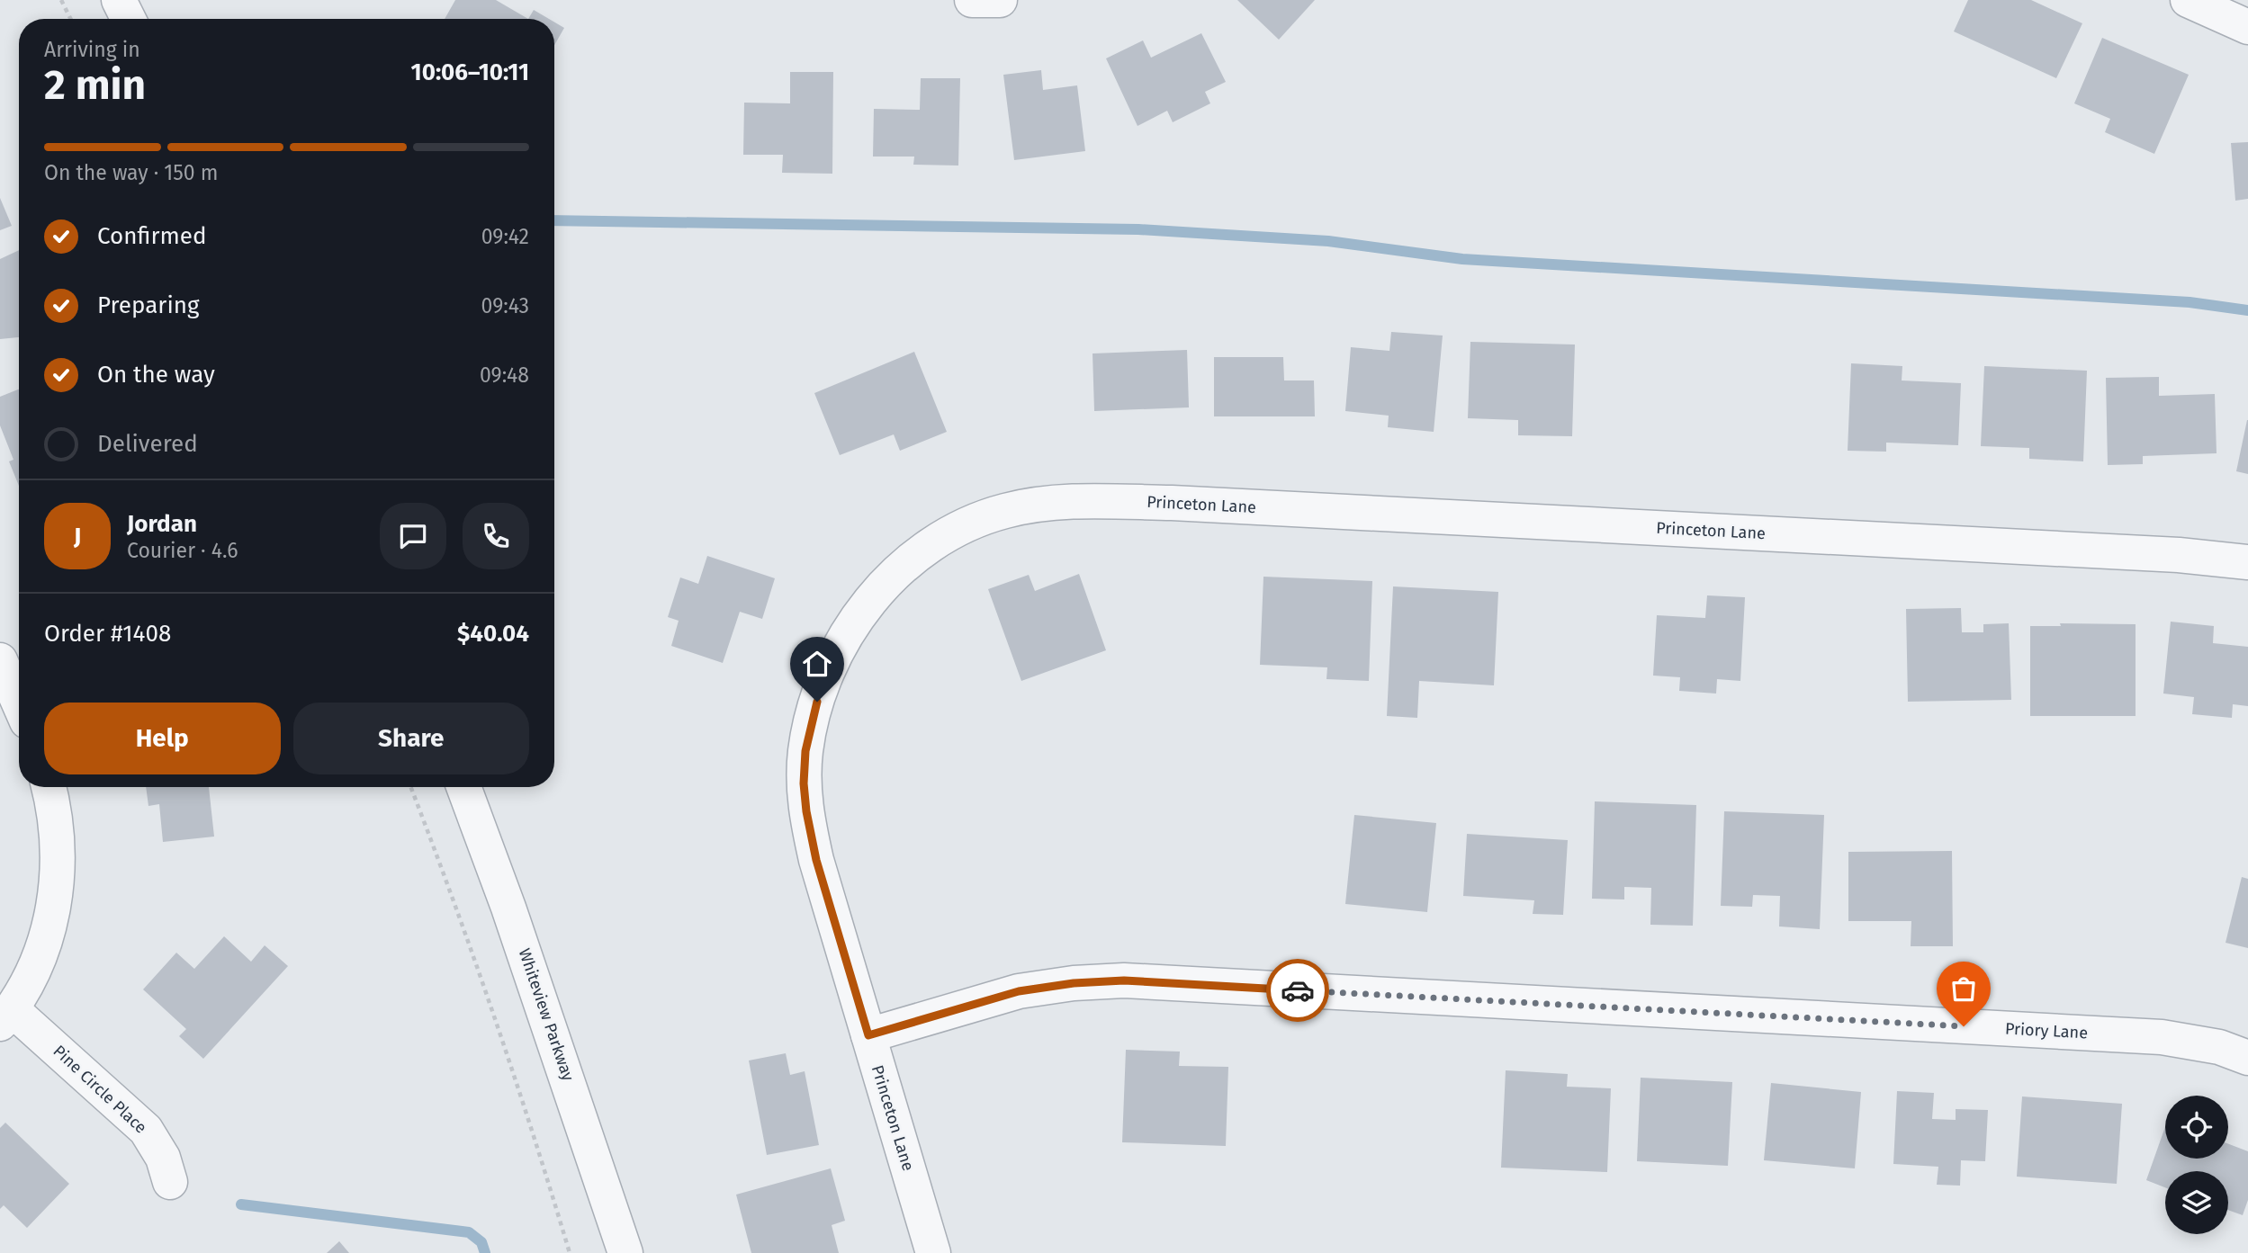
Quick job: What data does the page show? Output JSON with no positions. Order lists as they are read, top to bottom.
{
  "streets": {
    "street": [
      "Princeton Lane",
      "Whiteview Parkway",
      "Priory Lane",
      "Pine Circle Place"
    ]
  },
  "crossings": [
    ["Princeton Lane", "Priory Lane"]
  ],
  "page": {
    "heading": ["2 min", "Arriving in", "10:06–10:11"],
    "panel": [
      "Jordan",
      "Courier · 4.6",
      "Order #1408",
      "$40.04"
    ],
    "bar": "On the way · 150 m",
    "list": [
      ["Confirmed", "09:42"],
      ["Preparing", "09:43"],
      ["On the way", "09:48"],
      "Delivered"
    ],
    "round": "J",
    "buttons": ["Help", "Share"]
  }
}
